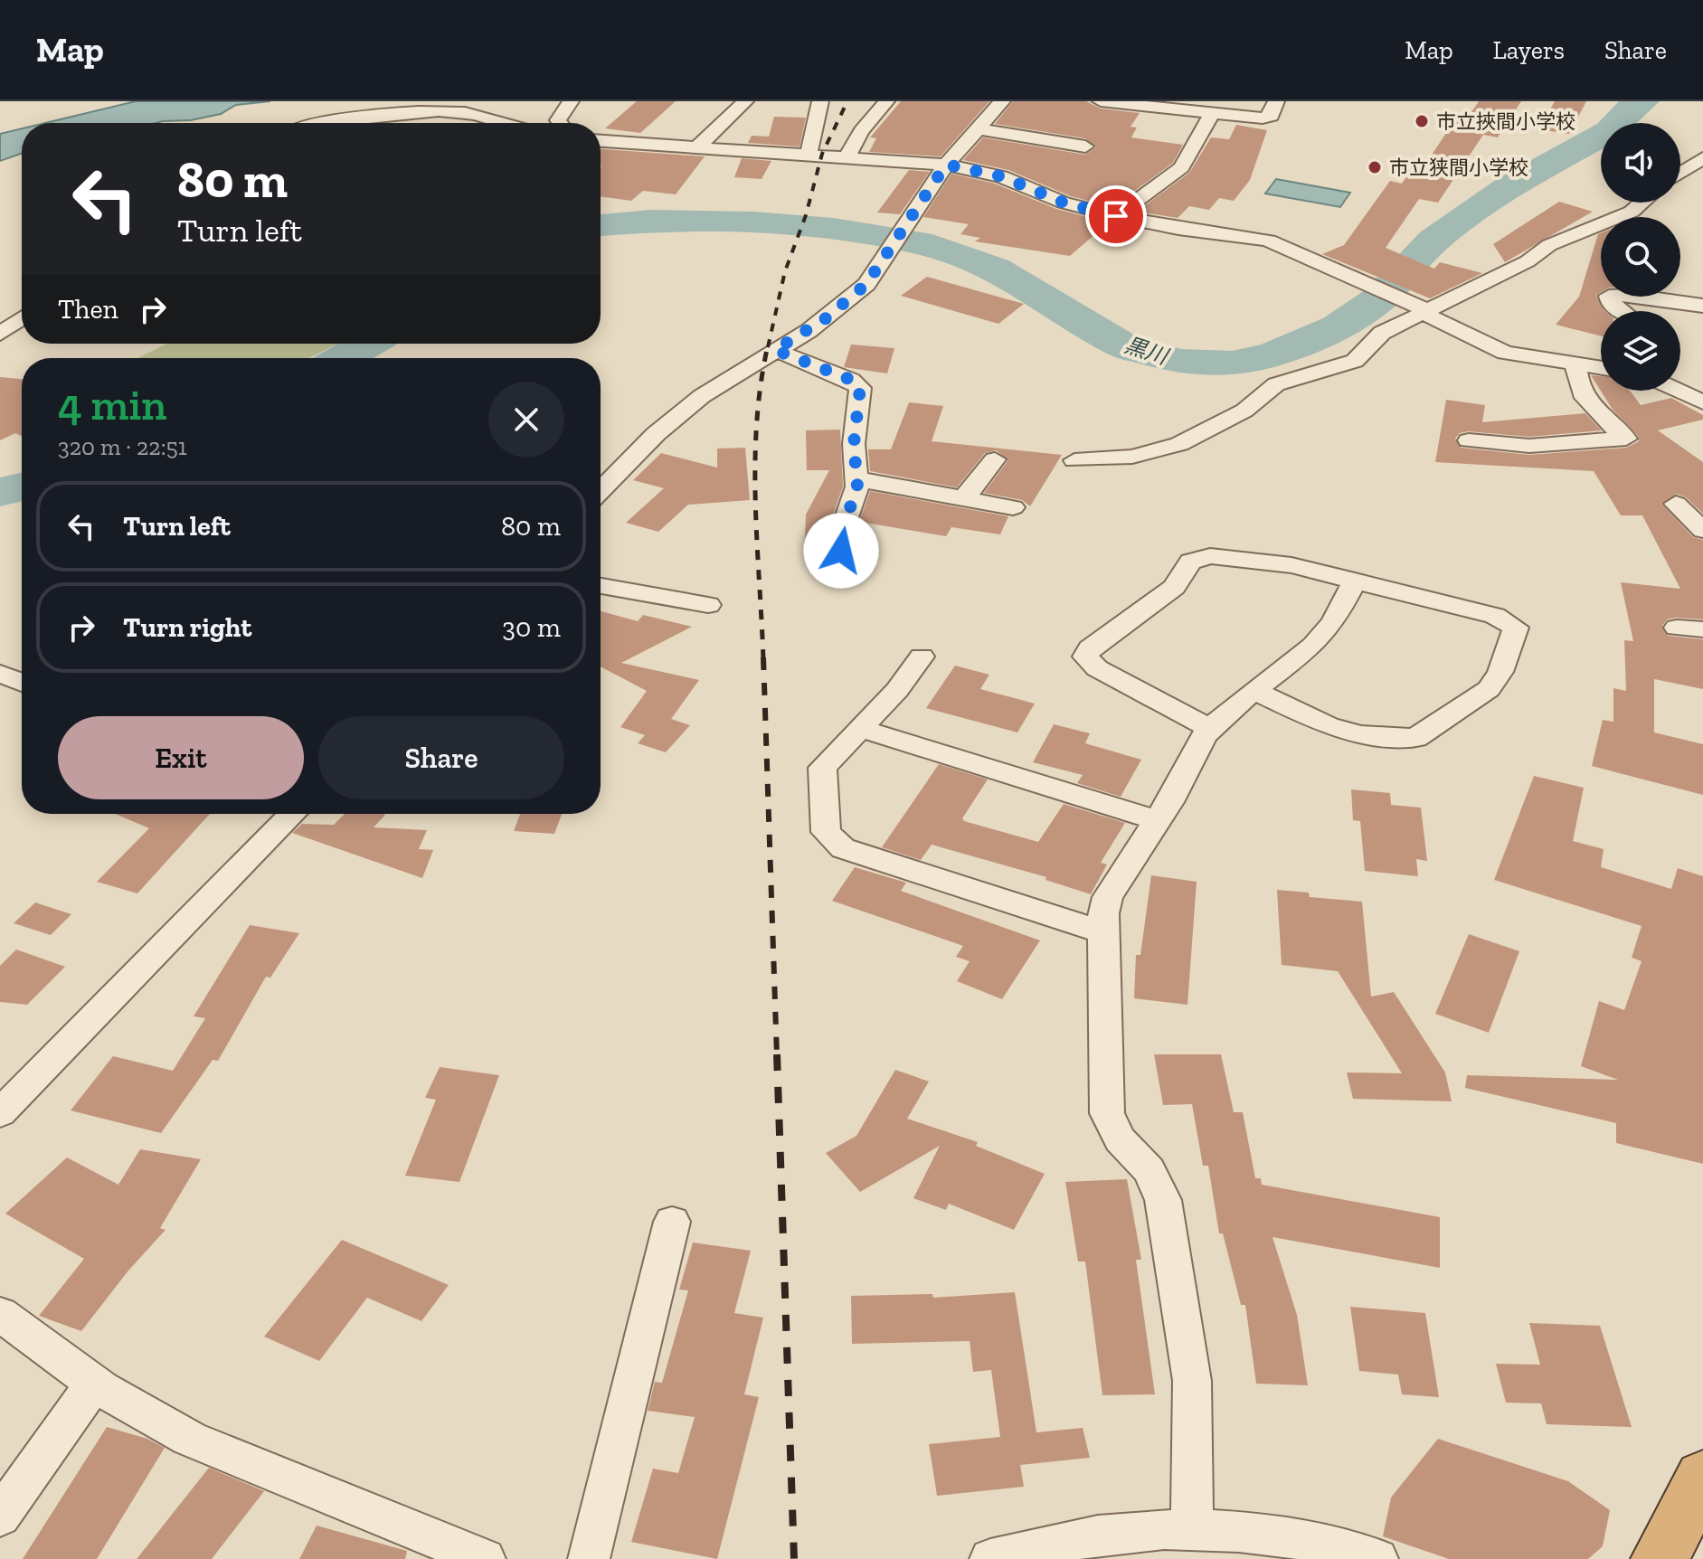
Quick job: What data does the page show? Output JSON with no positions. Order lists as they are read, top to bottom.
{
  "water": ["黒川"],
  "places": ["市立挾間小学校", "市立狭間小学校"],
  "page": {
    "header": "Map",
    "nav": ["Map", "Layers", "Share"],
    "turn": ["80 m", "Turn left"],
    "then": "Then",
    "heading": ["4 min", "320 m · 22:51"],
    "list": [
      {
        "name": "Turn left",
        "value": "80 m"
      },
      {
        "name": "Turn right",
        "value": "30 m"
      }
    ],
    "buttons": ["Exit", "Share"]
  }
}
